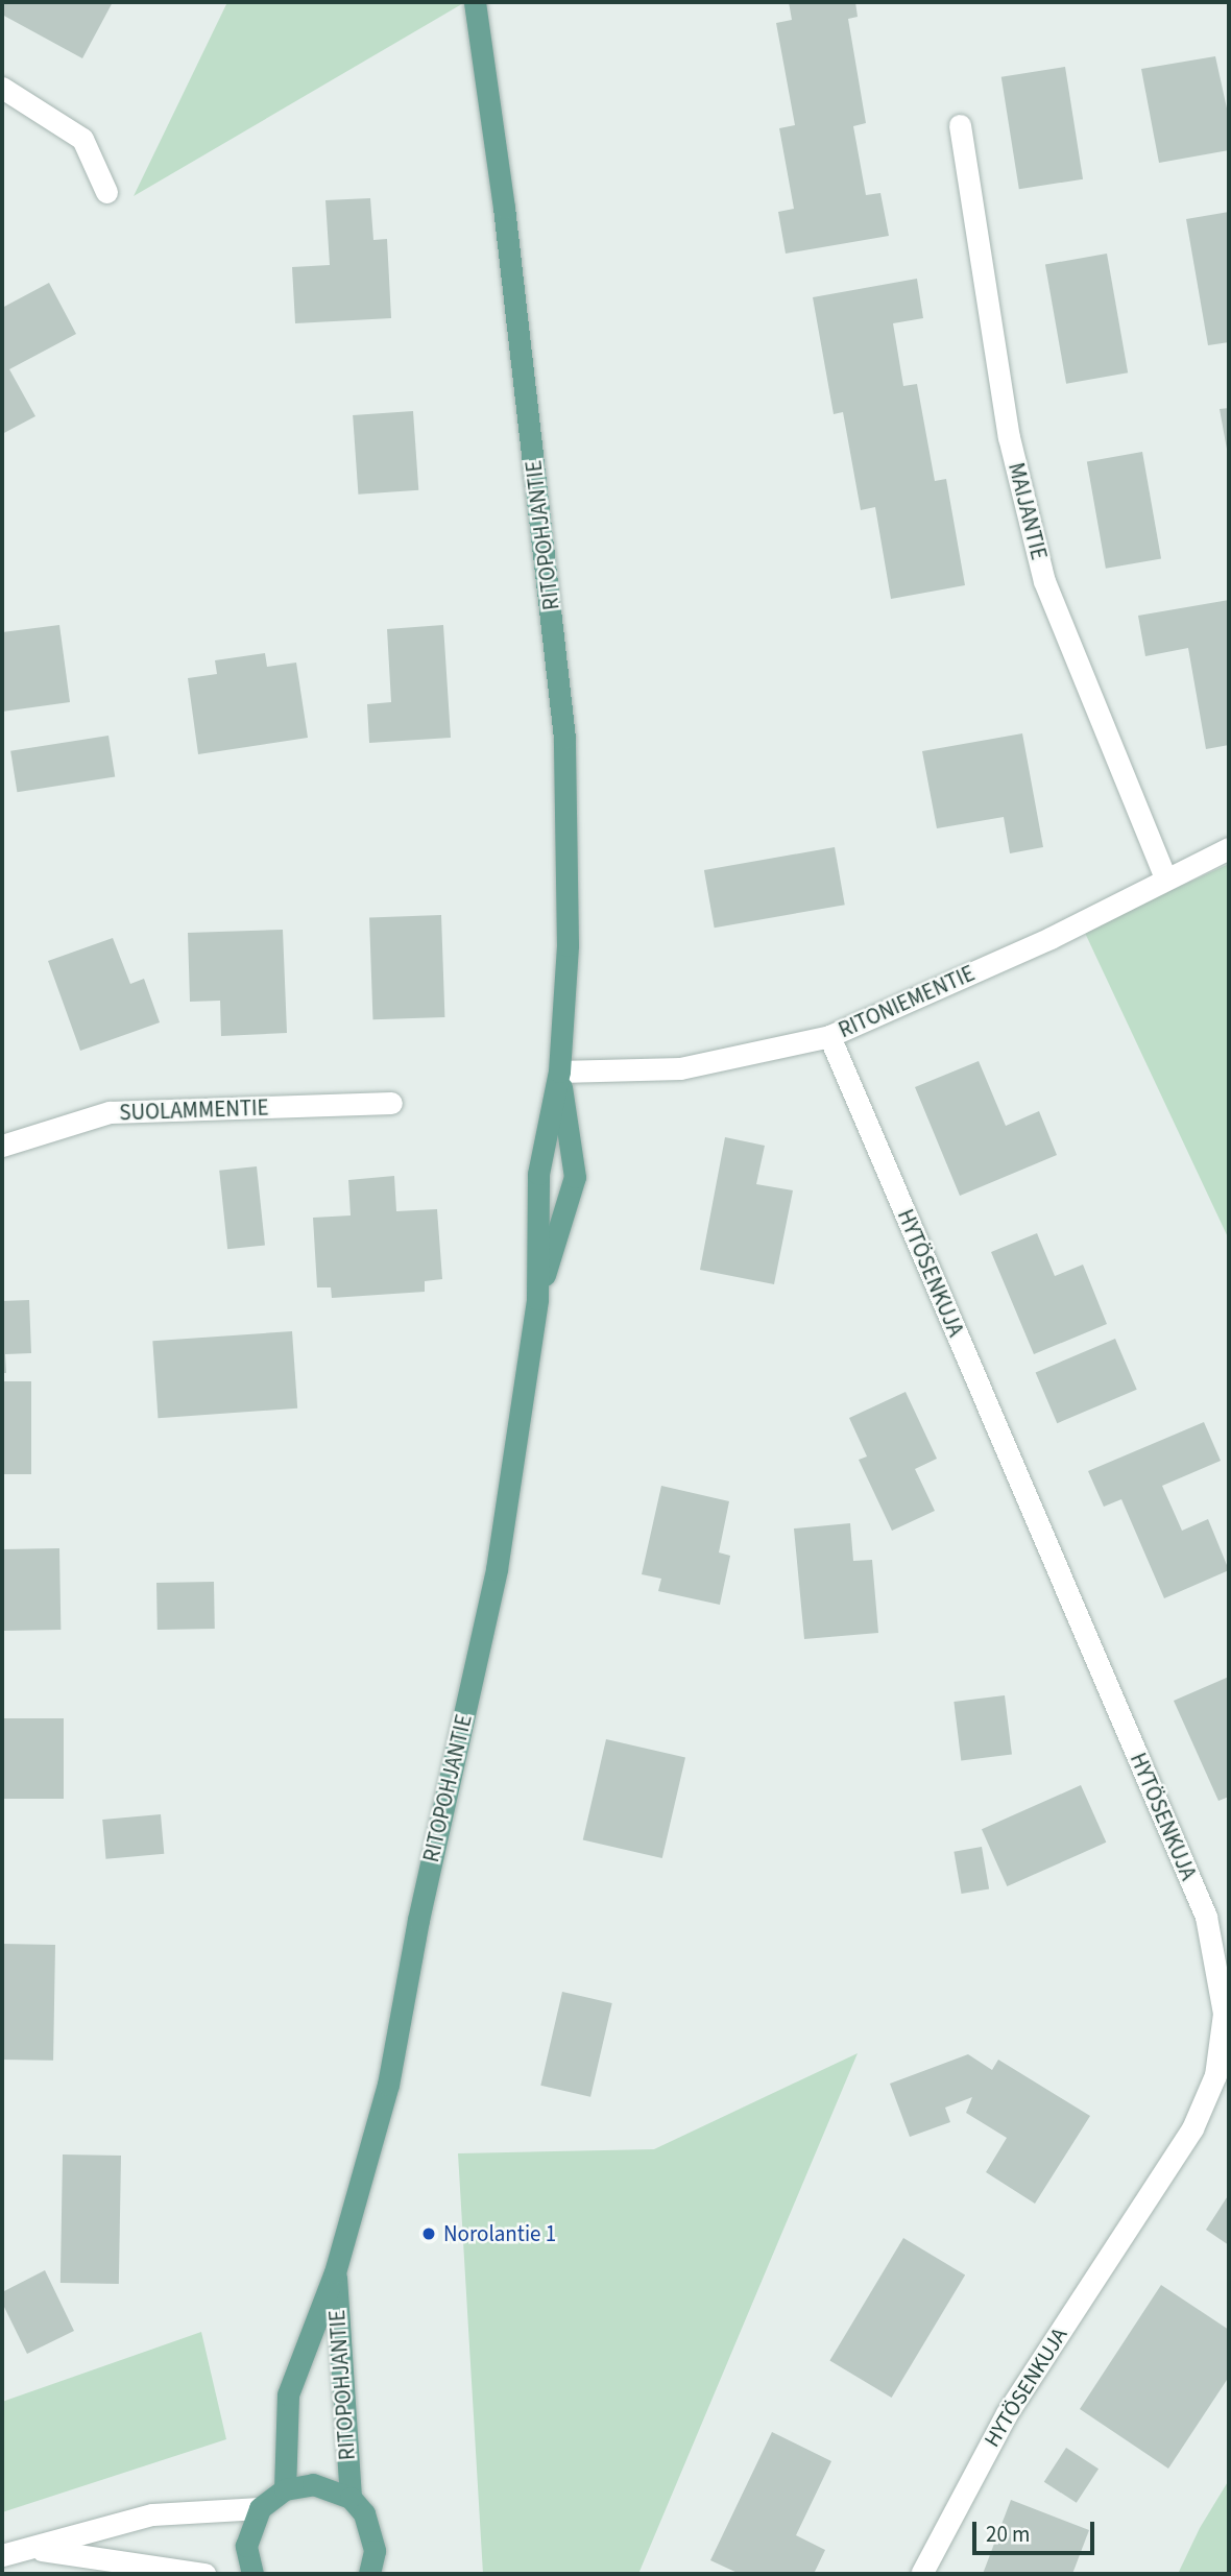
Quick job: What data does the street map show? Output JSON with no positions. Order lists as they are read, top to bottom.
{
  "streets": {
    "main road": ["RITOPOHJANTIE"],
    "street": [
      "MAIJANTIE",
      "RITONIEMENTIE",
      "SUOLAMMENTIE",
      "HYTÖSENKUJA"
    ]
  },
  "crossings": [
    ["MAIJANTIE", "RITONIEMENTIE"],
    ["RITOPOHJANTIE", "RITONIEMENTIE"],
    ["RITONIEMENTIE", "HYTÖSENKUJA"]
  ],
  "places": ["Norolantie 1"],
  "scale_bar": "20 m"
}
